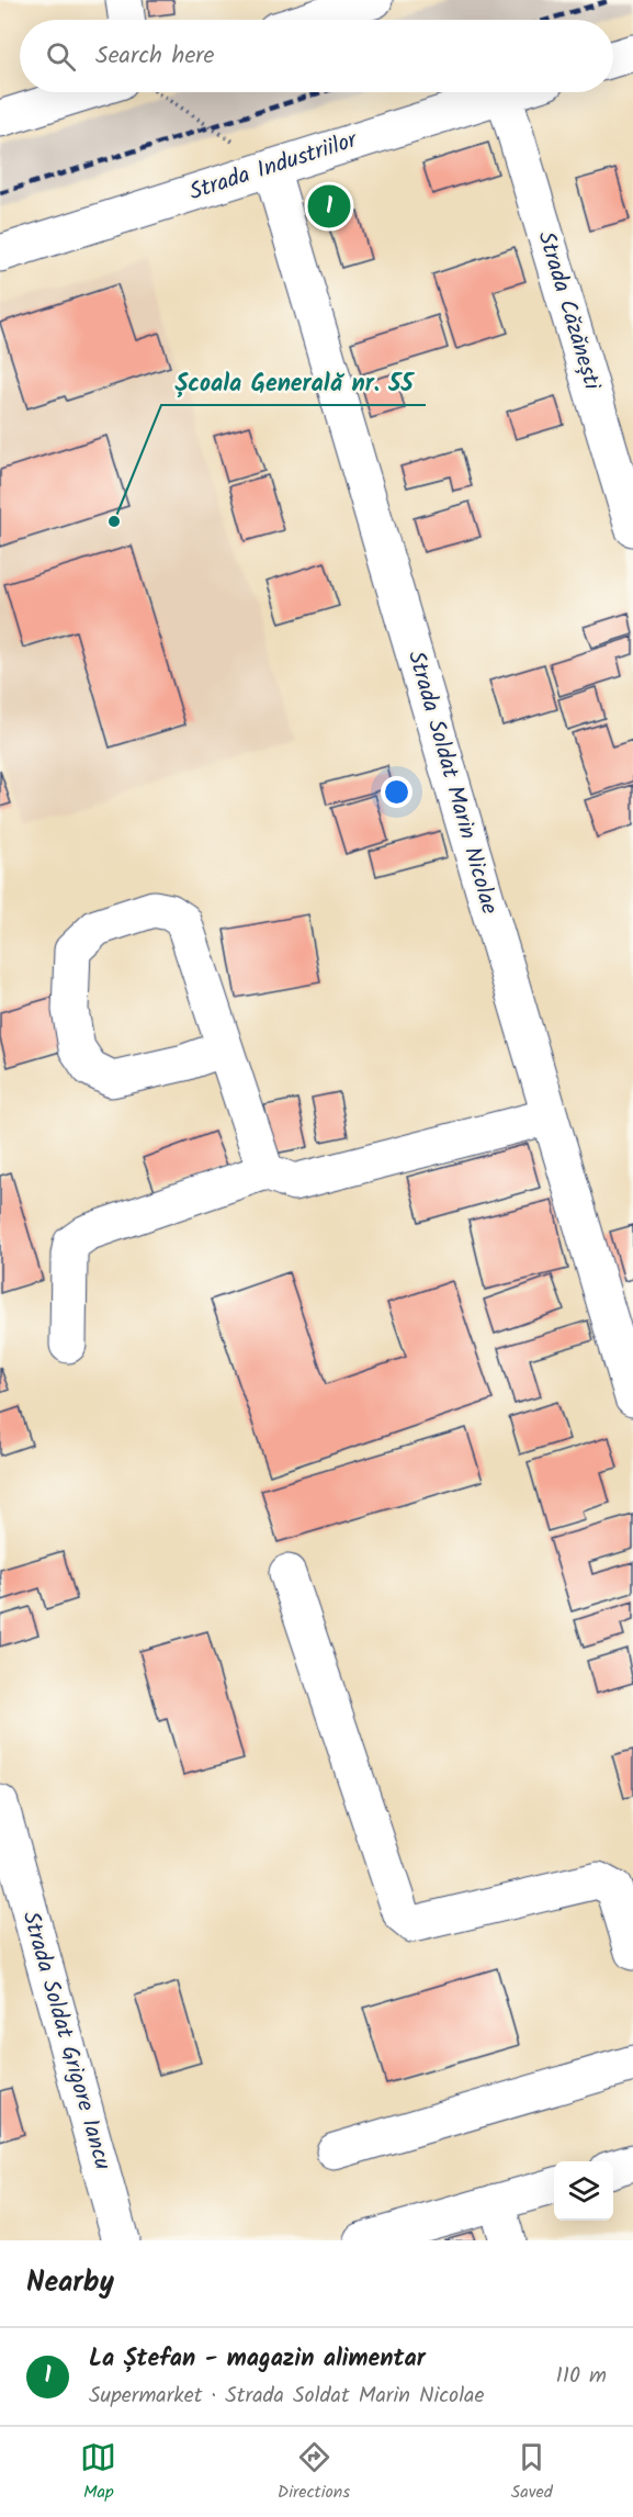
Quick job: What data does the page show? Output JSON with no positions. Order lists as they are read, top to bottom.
{
  "streets": {
    "street": [
      "Strada Industriilor",
      "Strada Căzănești",
      "Strada Soldat Marin Nicolae",
      "Strada Soldat Grigore Iancu"
    ]
  },
  "crossings": [
    ["Strada Industriilor", "Strada Căzănești"],
    ["Strada Industriilor", "Strada Soldat Marin Nicolae"]
  ],
  "places": ["Școala Generală nr. 55"],
  "page": {
    "search": "Search here",
    "pins": "1",
    "heading": "Nearby",
    "list": [
      {
        "mark": "1",
        "name": "La Ștefan - magazin alimentar",
        "note": "Supermarket · Strada Soldat Marin Nicolae",
        "value": "110 m"
      }
    ],
    "nav": ["Map", "Directions", "Saved"]
  }
}
